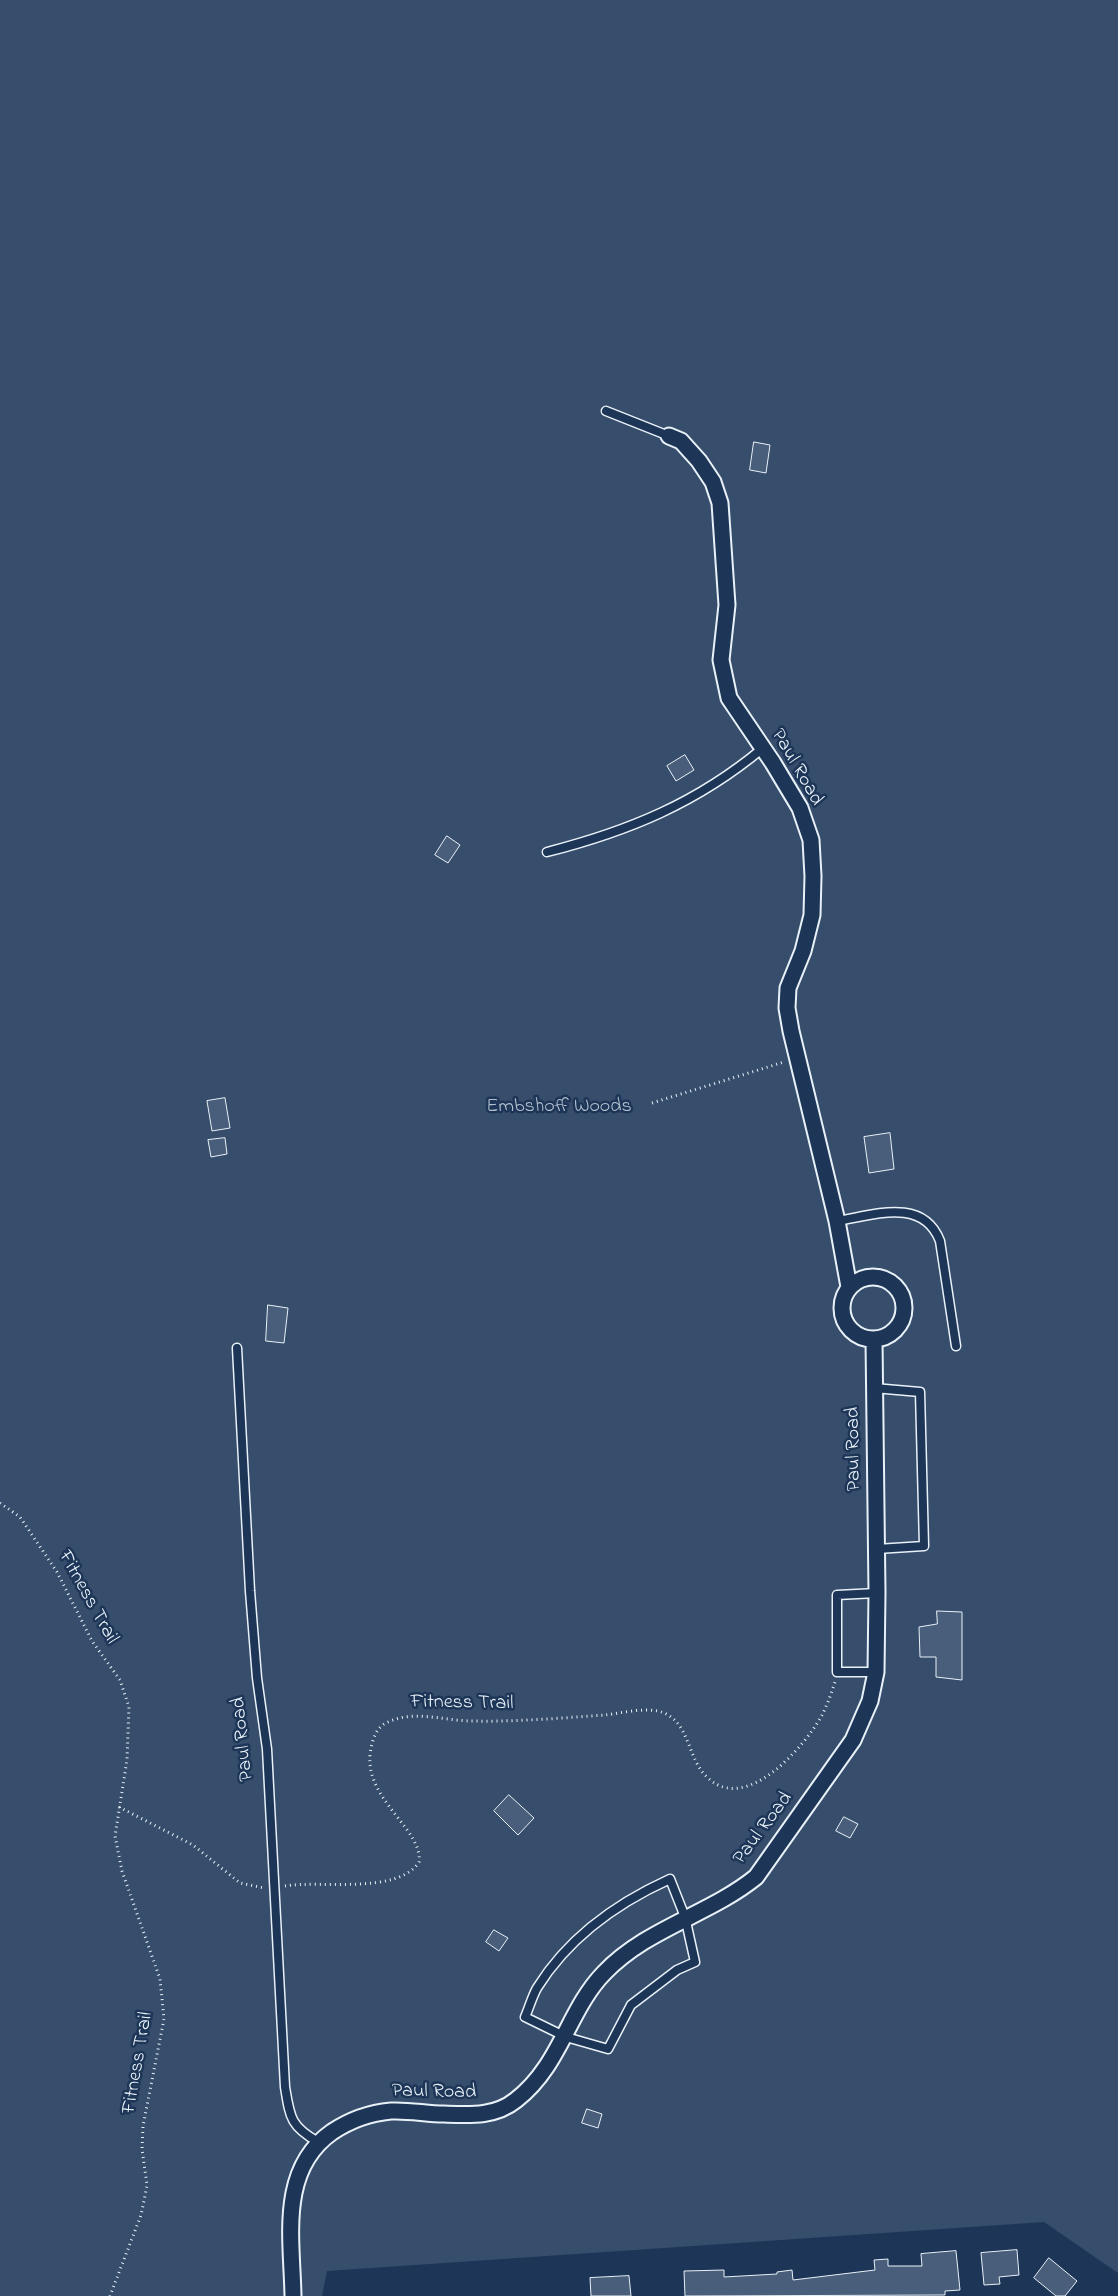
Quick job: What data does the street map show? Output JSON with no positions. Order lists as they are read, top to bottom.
{
  "streets": {
    "street": ["Paul Road"],
    "path": ["Fitness Trail"]
  },
  "crossings": [
    ["Paul Road", "Fitness Trail"]
  ],
  "parks": ["Embshoff Woods"]
}
